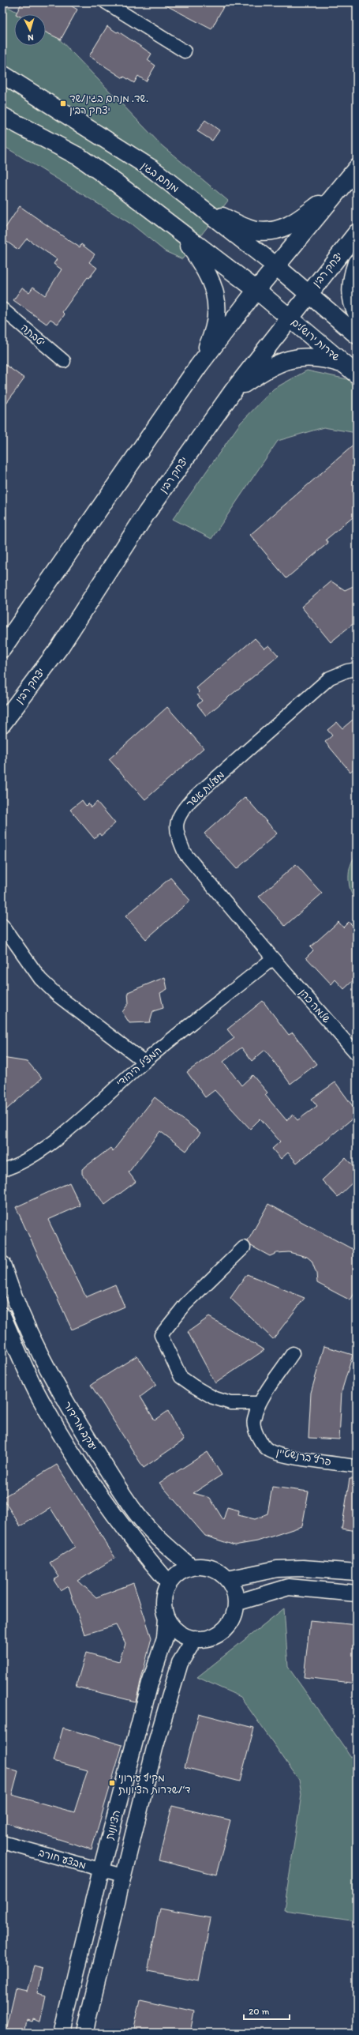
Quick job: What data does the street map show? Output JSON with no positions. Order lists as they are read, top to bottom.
{
  "streets": {
    "main road": ["מנחם בגין", "יצחק רבין", "שדרות ירושלים"],
    "street": [
      "יטבתה",
      "מעלות אשר",
      "שלמה כהן",
      "המציל היהודי",
      "יעקב מרידור",
      "פרץ ברנשטיין",
      "הציונות",
      "מבצע חורב"
    ]
  },
  "crossings": [
    ["מנחם בגין", "יצחק רבין"],
    ["יצחק רבין", "שדרות ירושלים"],
    ["מעלות אשר", "שלמה כהן"],
    ["מעלות אשר", "המציל היהודי"],
    ["שלמה כהן", "המציל היהודי"],
    ["יעקב מרידור", "הציונות"],
    ["הציונות", "מבצע חורב"]
  ],
  "places": {
    "transit": ["שד. מנחם בגין/שד. יצחק רבין", "מקיף עירוני ד׳/שדרות הציונות"]
  },
  "scale_bar": "20 m",
  "north": "bottom"
}
